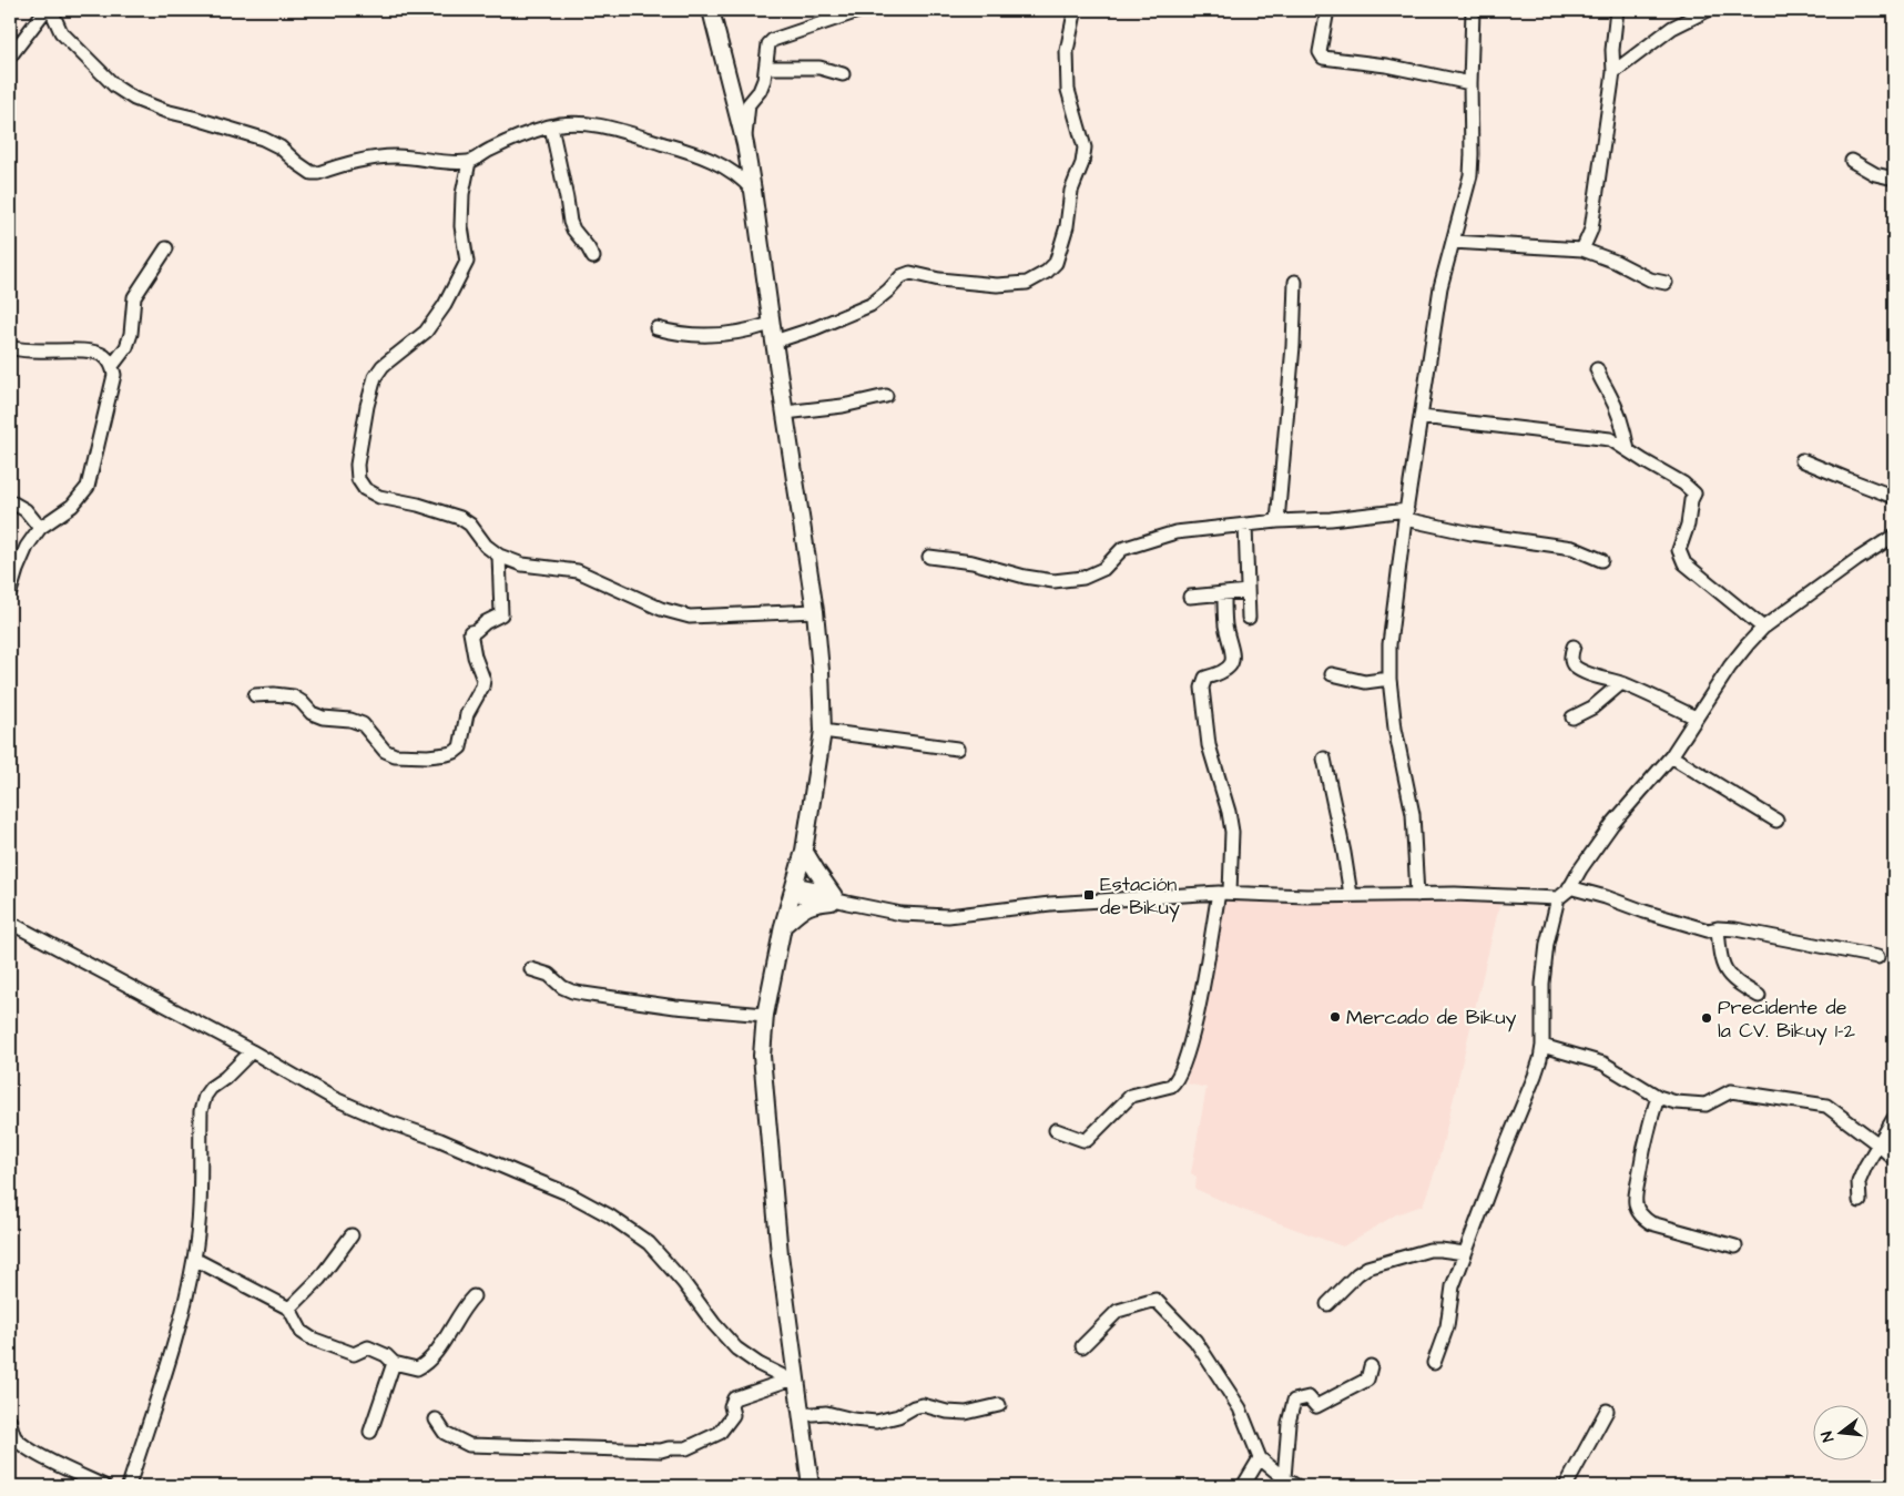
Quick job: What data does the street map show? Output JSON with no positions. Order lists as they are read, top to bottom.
{
  "places": {
    "transit": ["Estación de Bikuy"],
    "other": ["Mercado de Bikuy", "Precidente de la CV. Bikuy 1-2"]
  },
  "north": "left"
}
